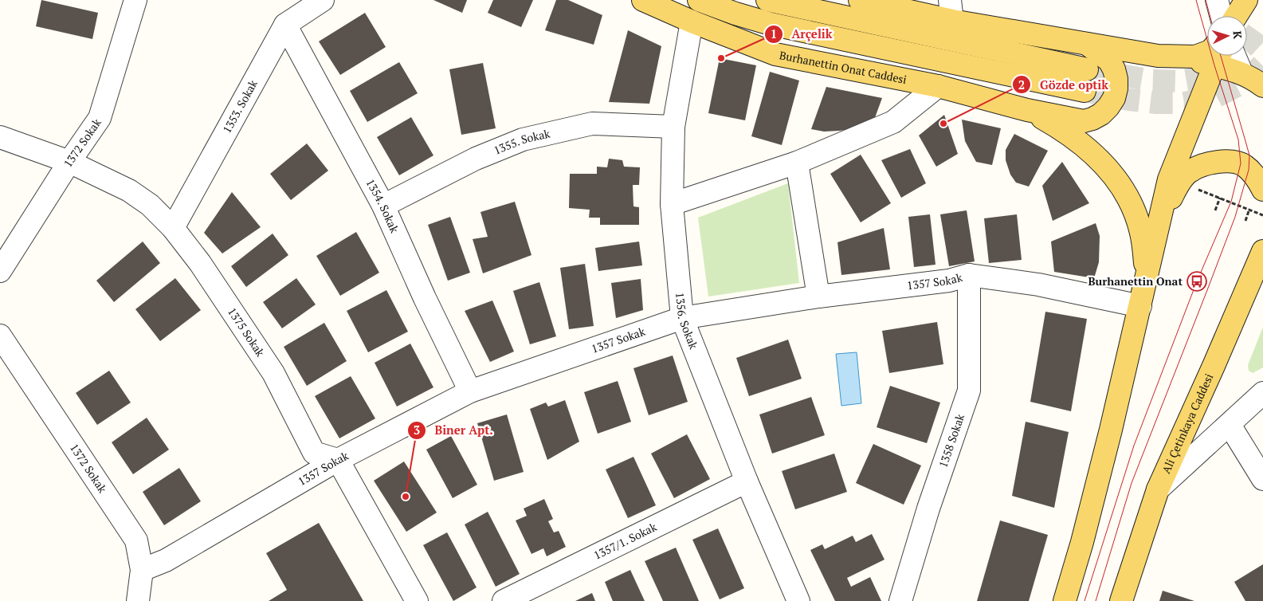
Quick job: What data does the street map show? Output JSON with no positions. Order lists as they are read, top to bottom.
{
  "streets": {
    "main road": ["Burhanettin Onat Caddesi", "Ali Çetinkaya Caddesi"],
    "street": [
      "1353. Sokak",
      "1372 Sokak",
      "1355. Sokak",
      "1354. Sokak",
      "1357 Sokak",
      "1356. Sokak",
      "1375 Sokak",
      "1358 Sokak",
      "1357/1. Sokak"
    ]
  },
  "crossings": [
    ["Burhanettin Onat Caddesi", "1356. Sokak"],
    ["1353. Sokak", "1354. Sokak"],
    ["1353. Sokak", "1375 Sokak"],
    ["1372 Sokak", "1357 Sokak"],
    ["1372 Sokak", "1375 Sokak"],
    ["1355. Sokak", "1354. Sokak"],
    ["1355. Sokak", "1356. Sokak"],
    ["1354. Sokak", "1357 Sokak"],
    ["1357 Sokak", "1356. Sokak"],
    ["1357 Sokak", "1375 Sokak"],
    ["1357 Sokak", "1358 Sokak"],
    ["1356. Sokak", "1357/1. Sokak"]
  ],
  "places": {
    "other": ["Arçelik", "Gözde optik", "Biner Apt."],
    "bus stop": ["Burhanettin Onat"]
  },
  "north": "right"
}
